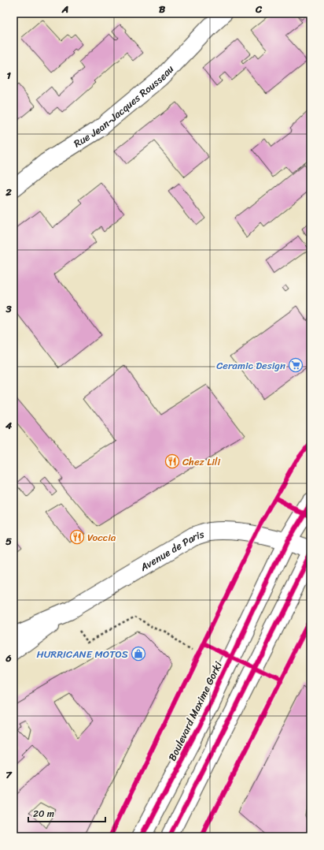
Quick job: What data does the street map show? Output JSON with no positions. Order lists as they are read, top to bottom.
{
  "streets": {
    "main road": ["Rue Jean-Jacques Rousseau", "Avenue de Paris", "Boulevard Maxime Gorki"]
  },
  "crossings": [
    ["Avenue de Paris", "Boulevard Maxime Gorki"]
  ],
  "places": {
    "supermarket": ["Ceramic Design"],
    "restaurant": ["Chez Lili", "Voccia"],
    "shop": ["HURRICANE MOTOS"]
  },
  "scale_bar": "20 m",
  "grid": {
    "columns": ["A", "B", "C"],
    "rows": [
      "1",
      "2",
      "3",
      "4",
      "5",
      "6",
      "7"
    ]
  }
}
